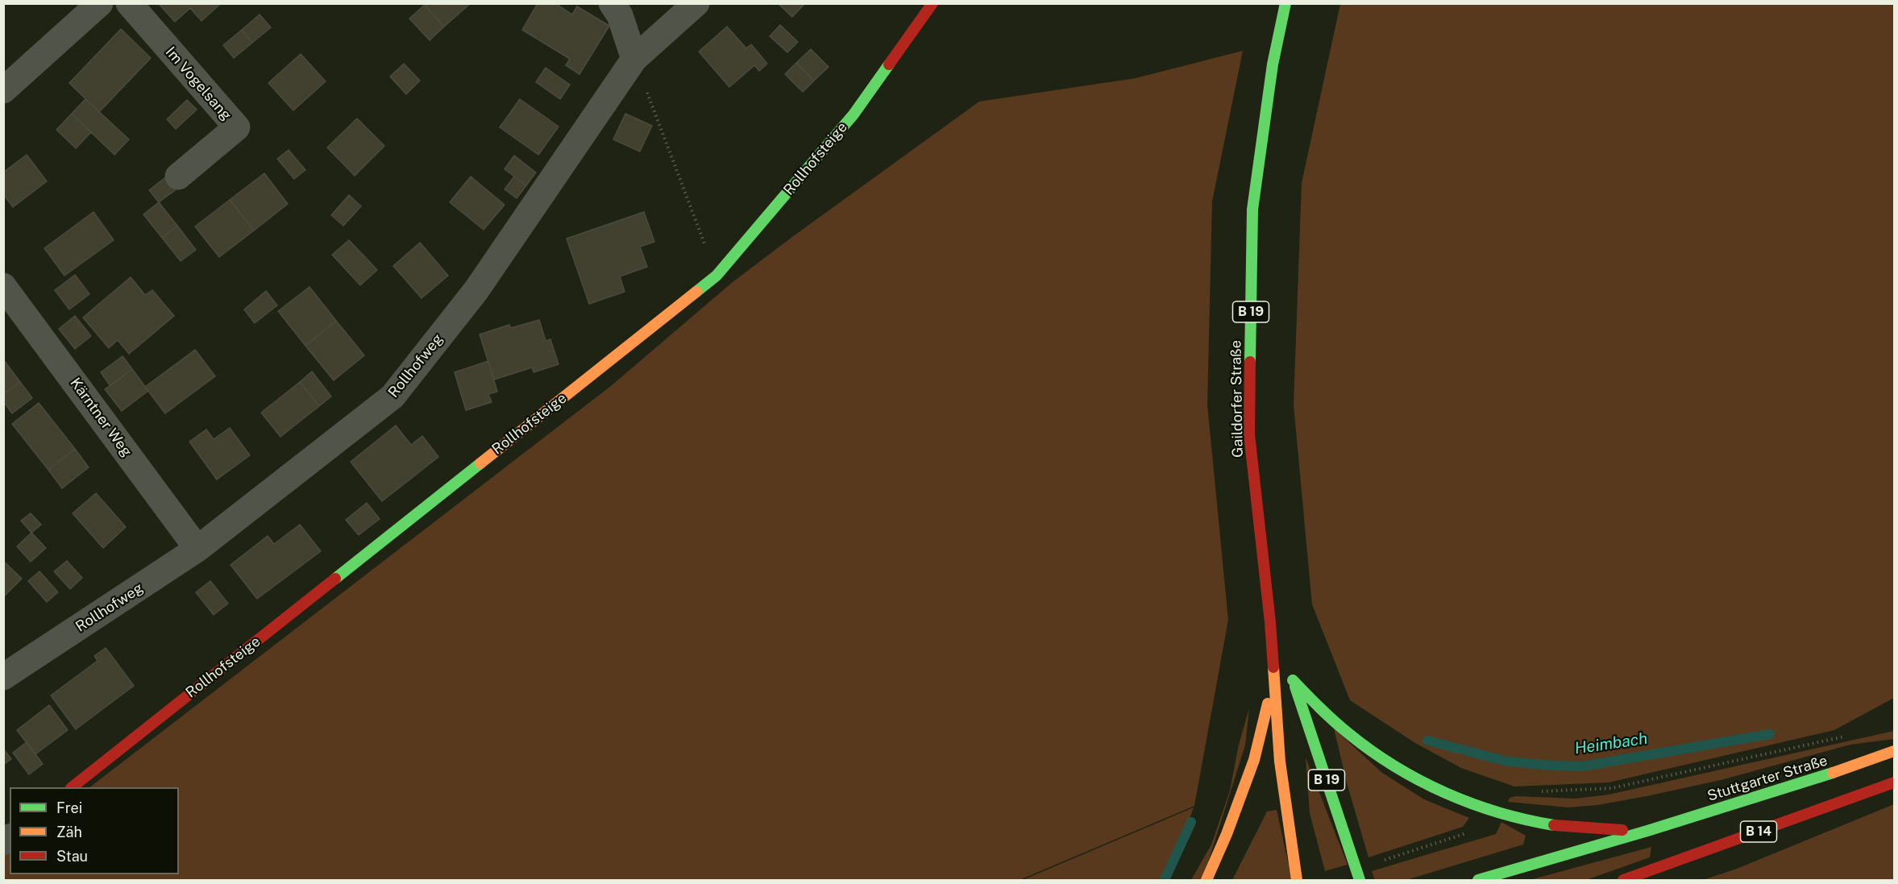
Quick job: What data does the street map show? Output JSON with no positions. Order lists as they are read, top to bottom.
{
  "streets": {
    "main road": [
      "Rollhofsteige",
      "B 19",
      "Gaildorfer Straße",
      "Stuttgarter Straße",
      "B 14"
    ],
    "street": ["Im Vogelsang", "Rollhofweg", "Kärntner Weg"]
  },
  "crossings": [
    ["B 19", "B 14"],
    ["Rollhofweg", "Kärntner Weg"],
    ["Stuttgarter Straße", "B 14"]
  ],
  "water": ["Heimbach"],
  "legend": ["Frei", "Zäh", "Stau"]
}
